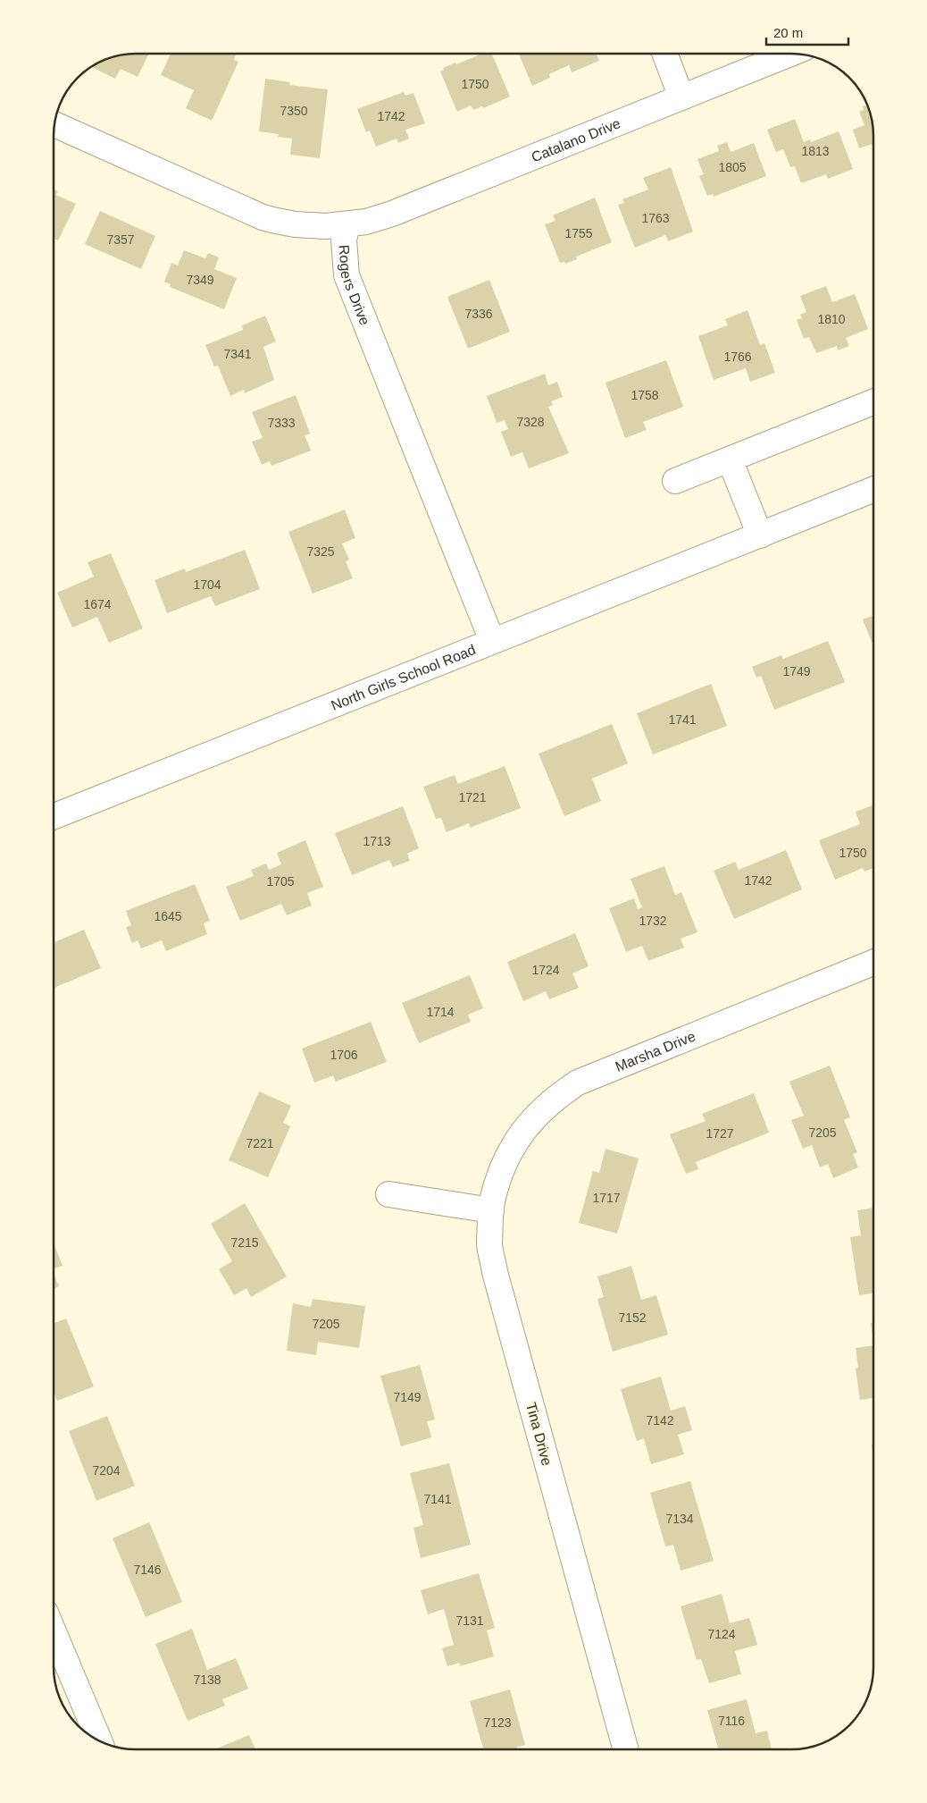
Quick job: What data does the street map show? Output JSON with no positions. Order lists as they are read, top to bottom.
{
  "streets": {
    "street": [
      "Catalano Drive",
      "Rogers Drive",
      "North Girls School Road",
      "Marsha Drive",
      "Tina Drive"
    ]
  },
  "crossings": [
    ["Catalano Drive", "Rogers Drive"],
    ["Rogers Drive", "North Girls School Road"],
    ["Marsha Drive", "Tina Drive"]
  ],
  "house_numbers": [
    "1750",
    "7350",
    "1742",
    "1813",
    "1805",
    "1763",
    "1755",
    "7357",
    "7349",
    "7336",
    "1810",
    "7341",
    "1766",
    "1758",
    "7328",
    "7333",
    "7325",
    "1704",
    "1674",
    "1749",
    "1741",
    "1721",
    "1713",
    "1750",
    "1742",
    "1705",
    "1645",
    "1732",
    "1724",
    "1714",
    "1706",
    "7205",
    "1727",
    "7221",
    "1717",
    "7215",
    "7152",
    "7205",
    "7149",
    "7142",
    "7204",
    "7141",
    "7134",
    "7146",
    "7131",
    "7124",
    "7138",
    "7116",
    "7123"
  ],
  "scale_bar": "20 m"
}
